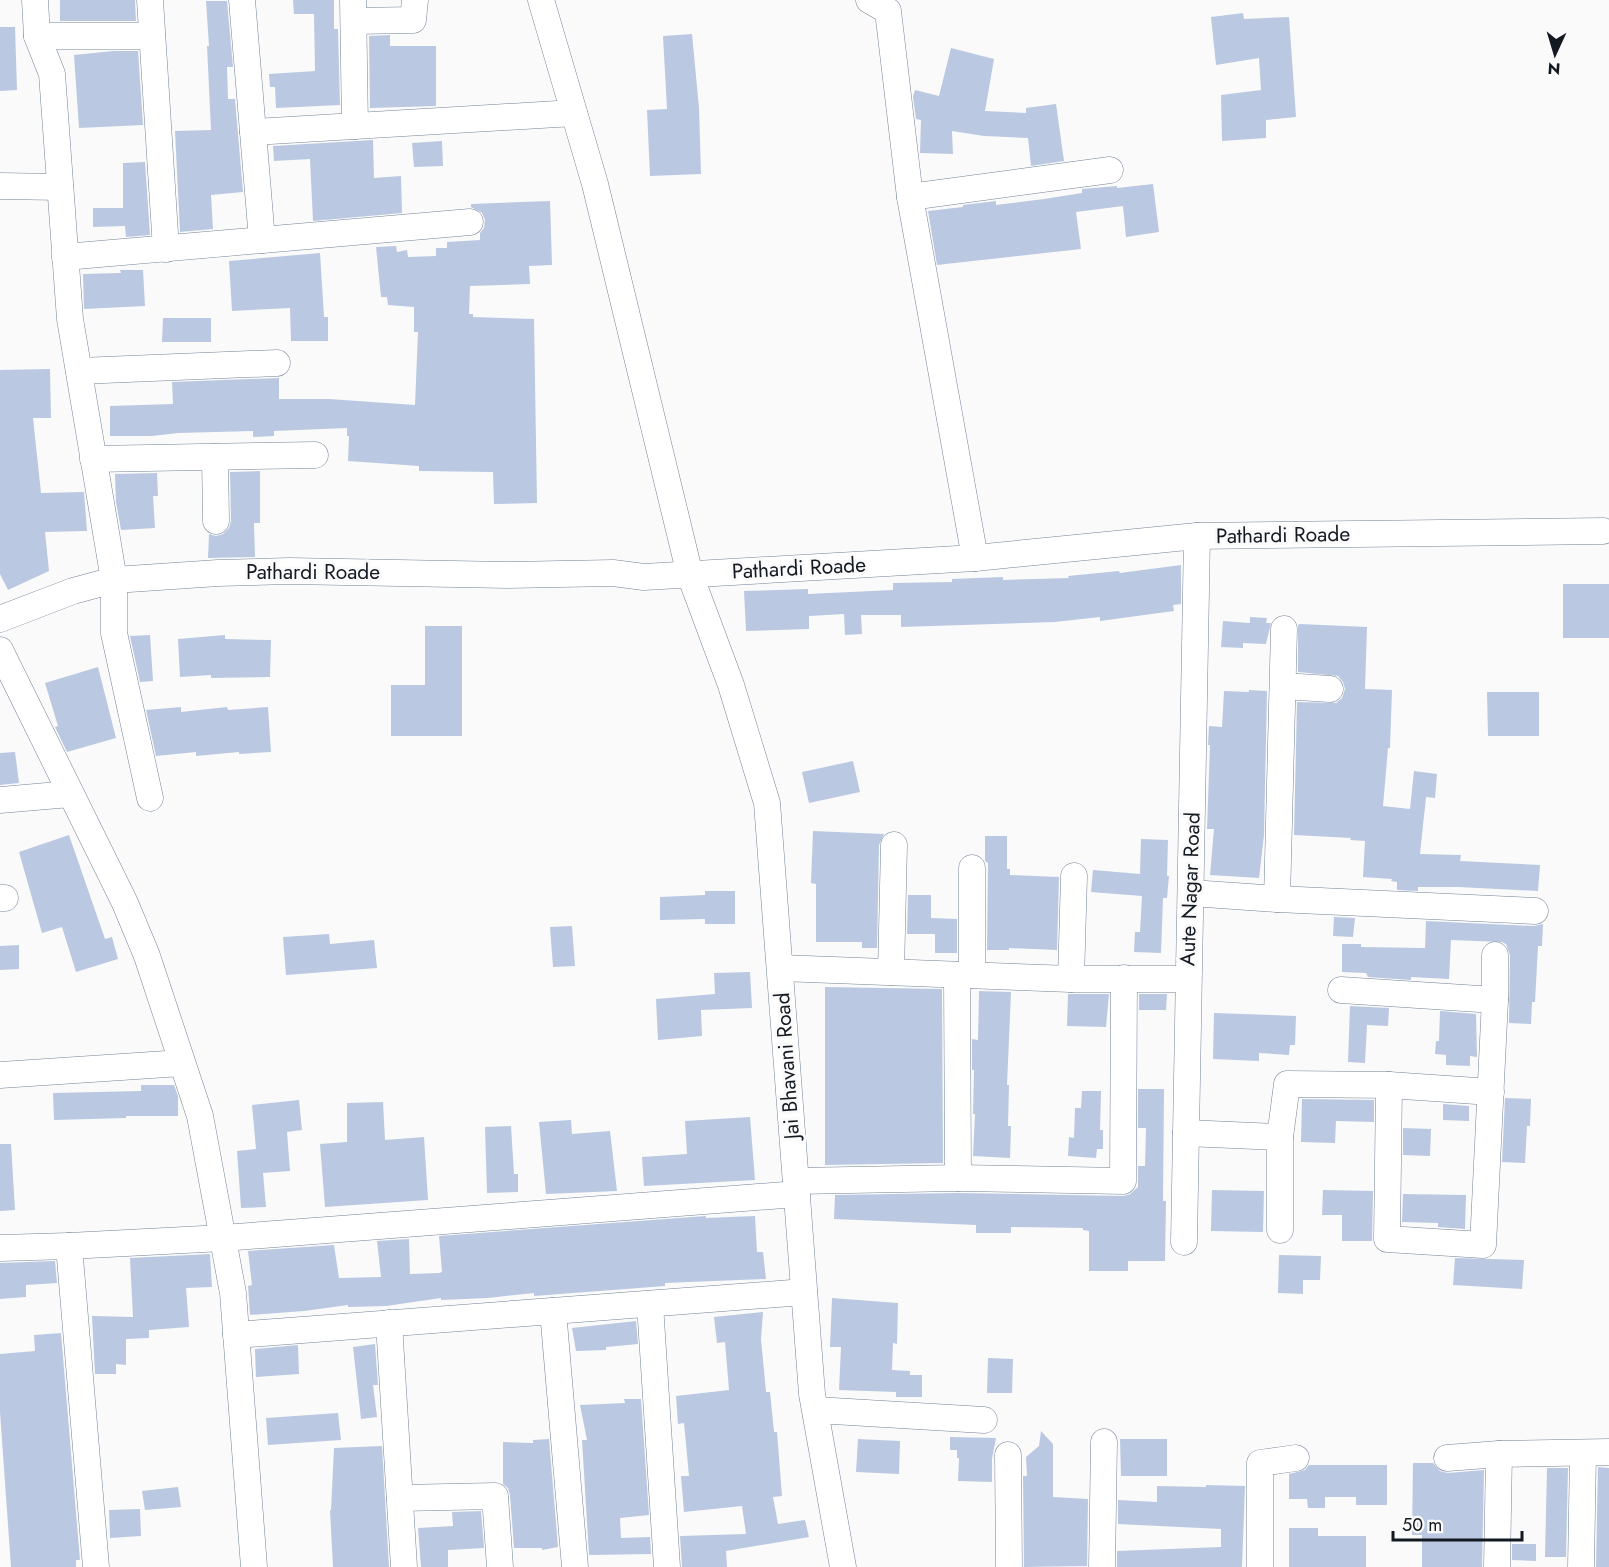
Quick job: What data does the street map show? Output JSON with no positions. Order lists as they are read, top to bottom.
{
  "streets": {
    "street": ["Pathardi Roade", "Aute Nagar Road", "Jai Bhavani Road"]
  },
  "crossings": [
    ["Pathardi Roade", "Aute Nagar Road"],
    ["Pathardi Roade", "Jai Bhavani Road"]
  ],
  "scale_bar": "50 m",
  "north": "bottom"
}
